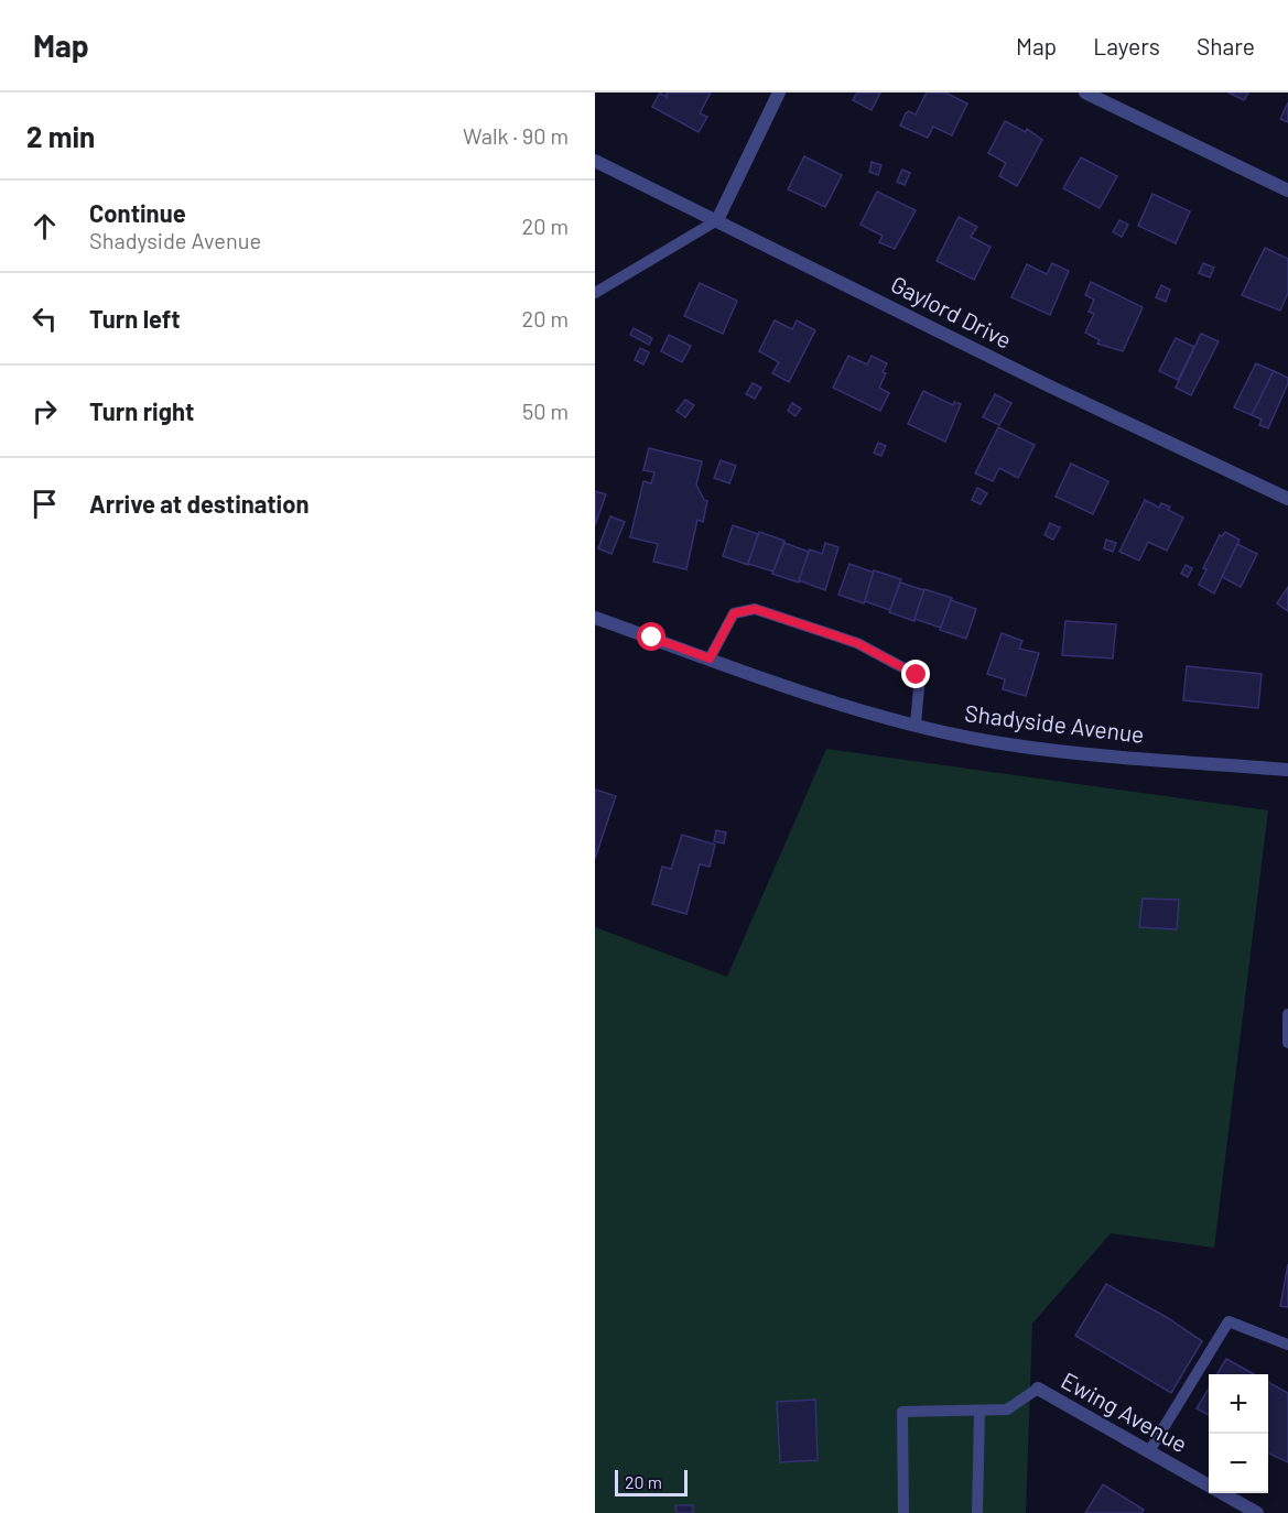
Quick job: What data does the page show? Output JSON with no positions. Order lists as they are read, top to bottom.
{
  "streets": {
    "street": ["Gaylord Drive", "Shadyside Avenue", "Ewing Avenue"]
  },
  "scale_bar": "20 m",
  "page": {
    "header": "Map",
    "nav": ["Map", "Layers", "Share"],
    "heading": ["2 min", "Walk · 90 m"],
    "list": [
      ["Continue", "Shadyside Avenue", "20 m"],
      ["Turn left", "20 m"],
      ["Turn right", "50 m"],
      "Arrive at destination"
    ],
    "map_buttons": ["+", "−"],
    "scale": "20 m"
  }
}
